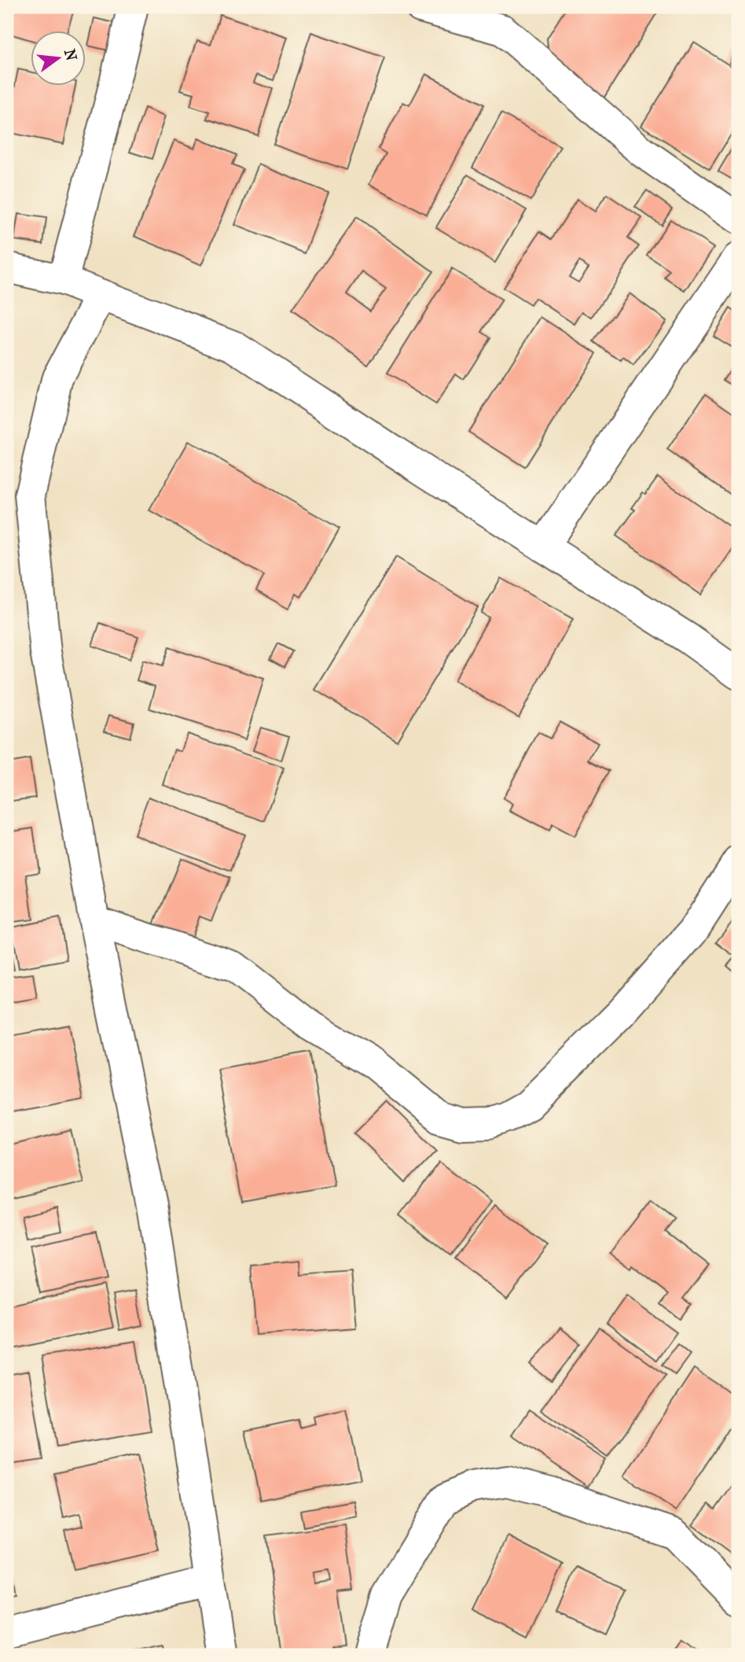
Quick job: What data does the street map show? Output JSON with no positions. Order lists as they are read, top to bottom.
{
  "north": "right"
}
